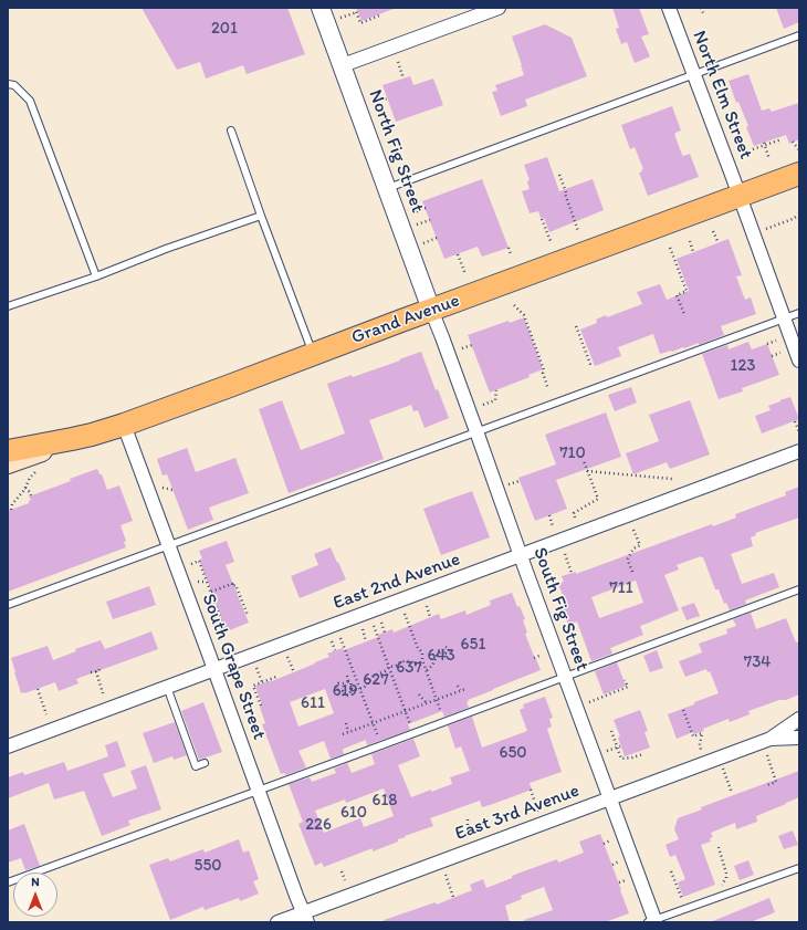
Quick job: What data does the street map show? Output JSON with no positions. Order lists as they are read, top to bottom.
{
  "streets": {
    "main road": ["Grand Avenue"],
    "street": [
      "North Elm Street",
      "North Fig Street",
      "East 2nd Avenue",
      "South Fig Street",
      "South Grape Street",
      "East 3rd Avenue"
    ]
  },
  "crossings": [
    ["North Elm Street", "Grand Avenue"],
    ["North Fig Street", "Grand Avenue"],
    ["North Fig Street", "South Fig Street"],
    ["Grand Avenue", "South Fig Street"],
    ["Grand Avenue", "South Grape Street"],
    ["East 2nd Avenue", "South Fig Street"],
    ["East 2nd Avenue", "South Grape Street"],
    ["South Fig Street", "East 3rd Avenue"],
    ["South Grape Street", "East 3rd Avenue"]
  ],
  "house_numbers": [
    "201",
    "123",
    "710",
    "711",
    "651",
    "643",
    "734",
    "637",
    "627",
    "619",
    "611",
    "650",
    "618",
    "610",
    "226",
    "550"
  ],
  "north": "top"
}
